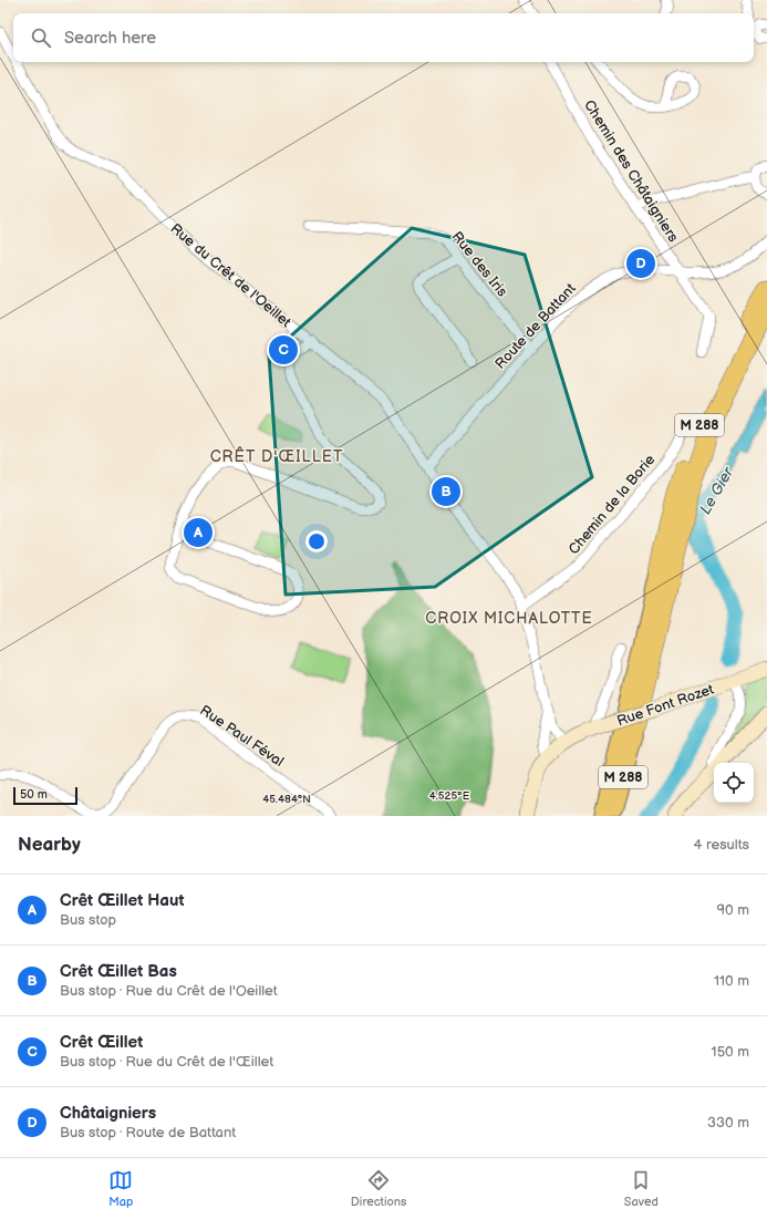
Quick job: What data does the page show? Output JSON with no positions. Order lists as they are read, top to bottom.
{
  "streets": {
    "highway": ["M 288"],
    "main road": ["Rue Font Rozet"],
    "street": [
      "Chemin des Châtaigniers",
      "Rue des Iris",
      "Rue du Crêt de l'Oeillet",
      "Route de Battant",
      "Chemin de la Borie",
      "Rue Paul Féval"
    ]
  },
  "crossings": [
    ["Chemin des Châtaigniers", "Route de Battant"],
    ["Rue des Iris", "Route de Battant"],
    ["Rue du Crêt de l'Oeillet", "Route de Battant"],
    ["Rue du Crêt de l'Oeillet", "Chemin de la Borie"]
  ],
  "districts": ["CRÊT D'ŒILLET", "CROIX MICHALOTTE"],
  "water": ["Le Gier"],
  "scale_bar": "50 m",
  "page": {
    "search": "Search here",
    "pins": [
      "D",
      "C",
      "B",
      "A"
    ],
    "scale": "50 m",
    "heading": ["Nearby", "4 results"],
    "list": [
      {
        "mark": "A",
        "name": "Crêt Œillet Haut",
        "note": "Bus stop",
        "value": "90 m"
      },
      {
        "mark": "B",
        "name": "Crêt Œillet Bas",
        "note": "Bus stop · Rue du Crêt de l'Oeillet",
        "value": "110 m"
      },
      {
        "mark": "C",
        "name": "Crêt Œillet",
        "note": "Bus stop · Rue du Crêt de l'Œillet",
        "value": "150 m"
      },
      {
        "mark": "D",
        "name": "Châtaigniers",
        "note": "Bus stop · Route de Battant",
        "value": "330 m"
      }
    ],
    "nav": ["Map", "Directions", "Saved"]
  },
  "coordinates": ["4.525°E", "45.484°N"]
}
